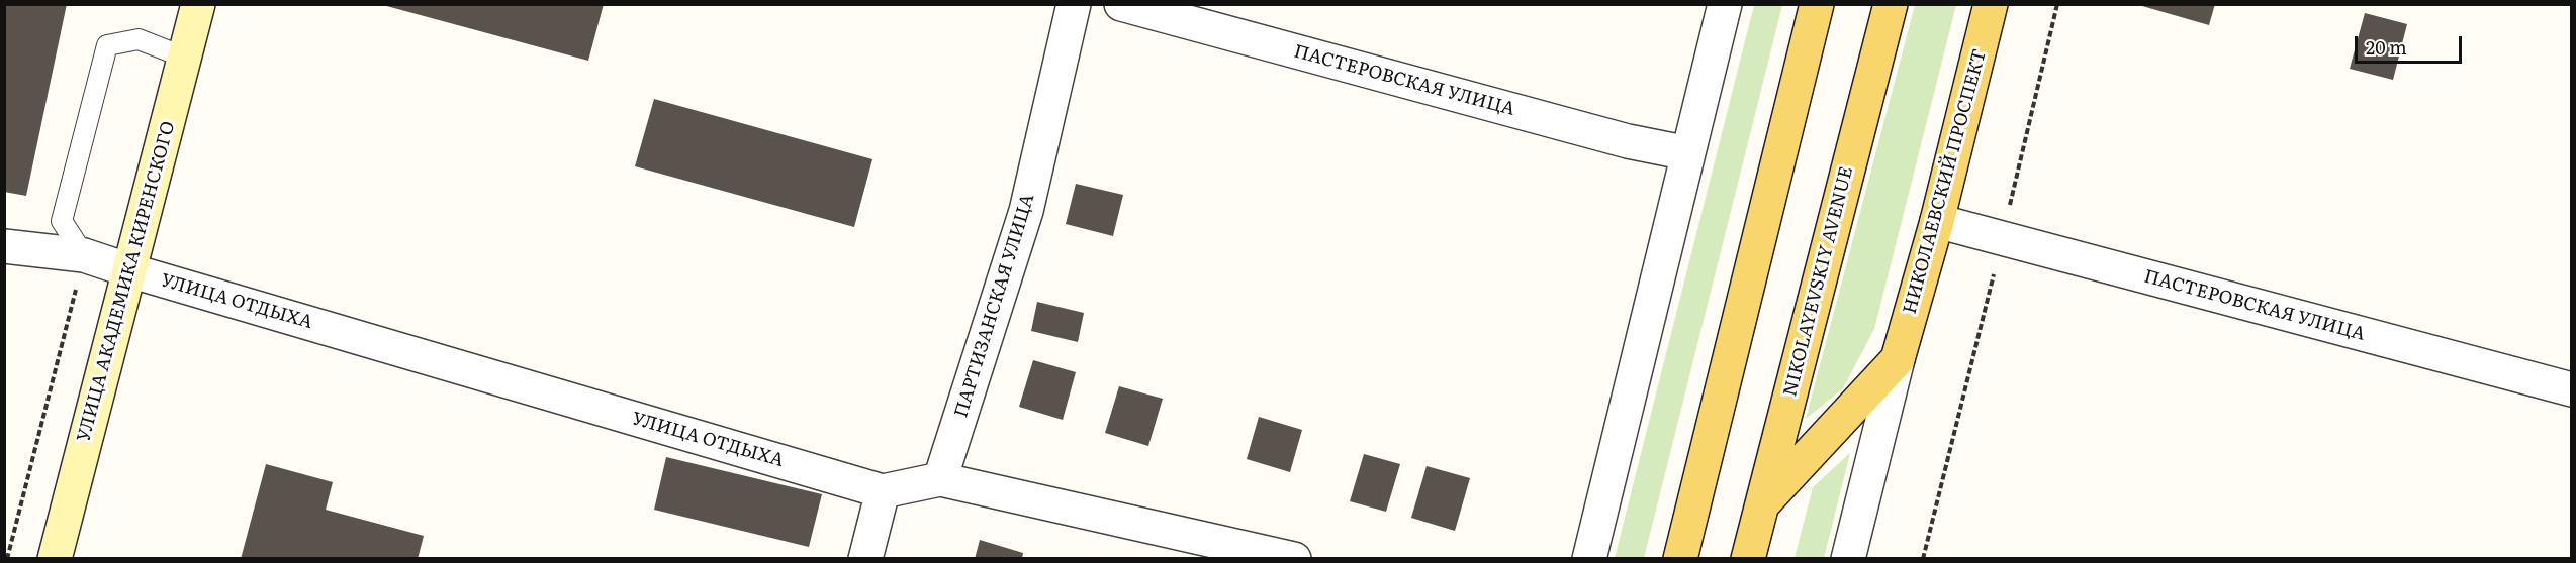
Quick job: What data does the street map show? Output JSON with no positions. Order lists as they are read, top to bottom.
{
  "streets": {
    "main road": ["НИКОЛАЕВСКИЙ ПРОСПЕКТ", "УЛИЦА АКАДЕМИКА КИРЕНСКОГО", "NIKOLAYEVSKIY AVENUE"],
    "street": ["ПАСТЕРОВСКАЯ УЛИЦА", "УЛИЦА ОТДЫХА", "ПАРТИЗАНСКАЯ УЛИЦА"]
  },
  "crossings": [
    ["ПАСТЕРОВСКАЯ УЛИЦА", "НИКОЛАЕВСКИЙ ПРОСПЕКТ"],
    ["УЛИЦА АКАДЕМИКА КИРЕНСКОГО", "УЛИЦА ОТДЫХА"]
  ],
  "scale_bar": "20 m"
}
